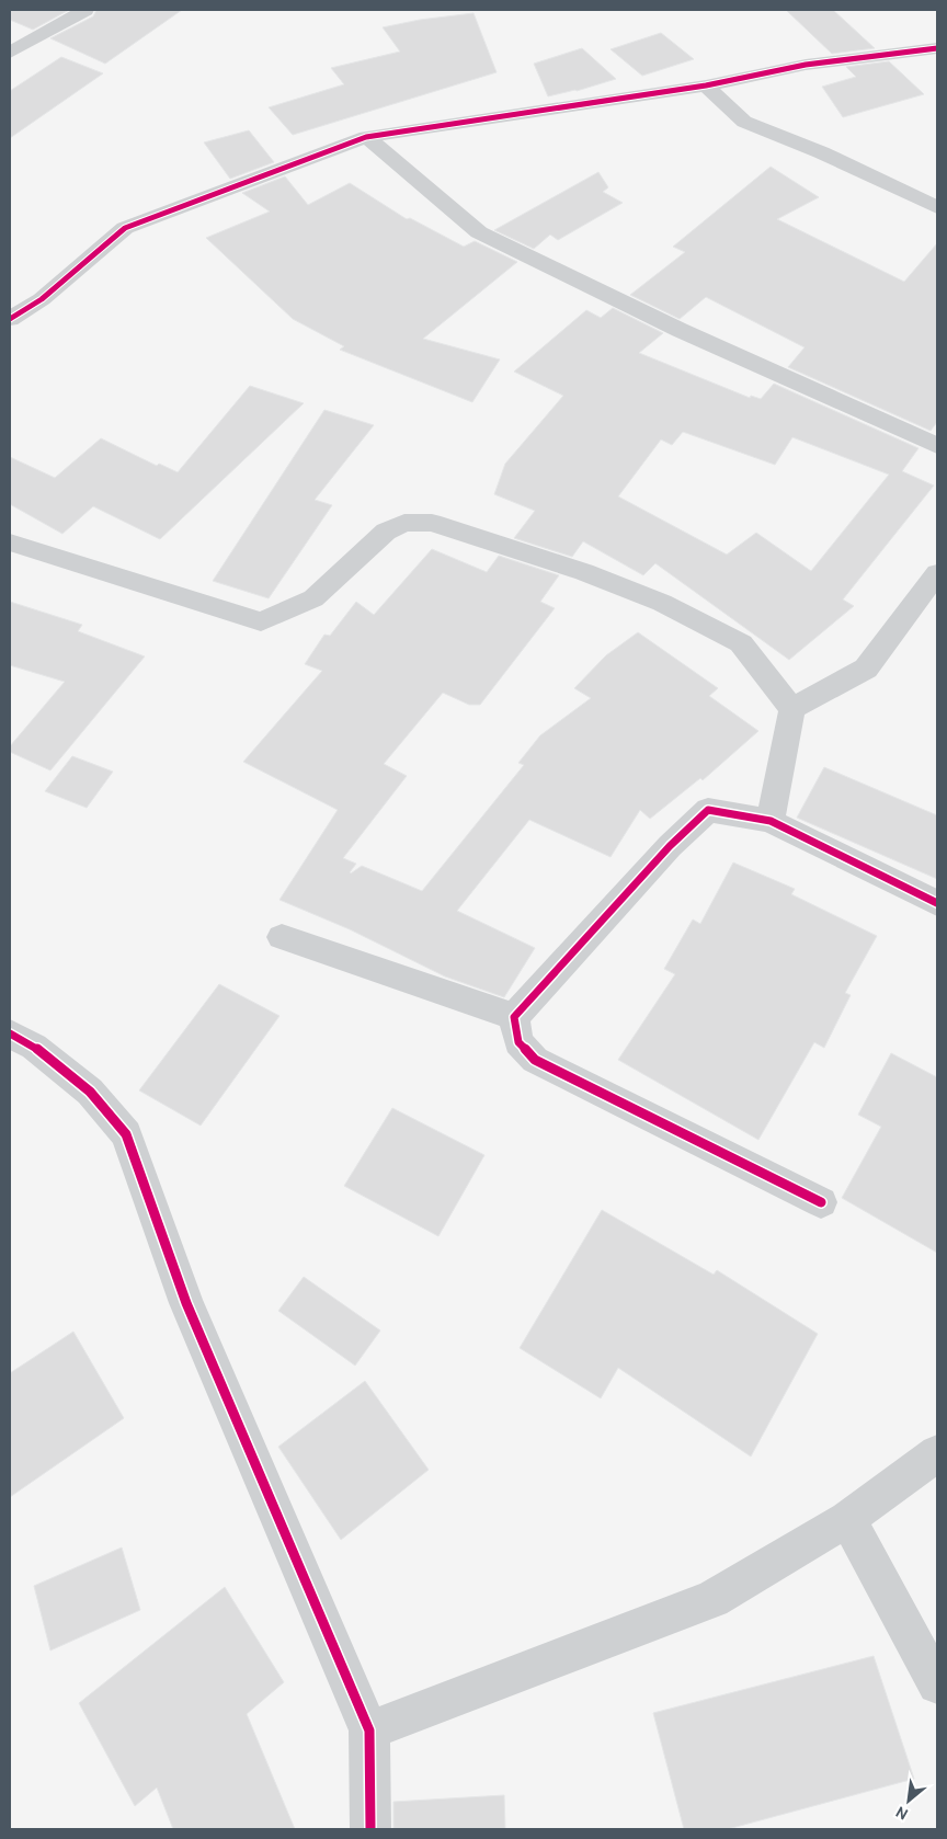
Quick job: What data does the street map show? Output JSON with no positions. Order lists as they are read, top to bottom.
{
  "north": "bottom left"
}
